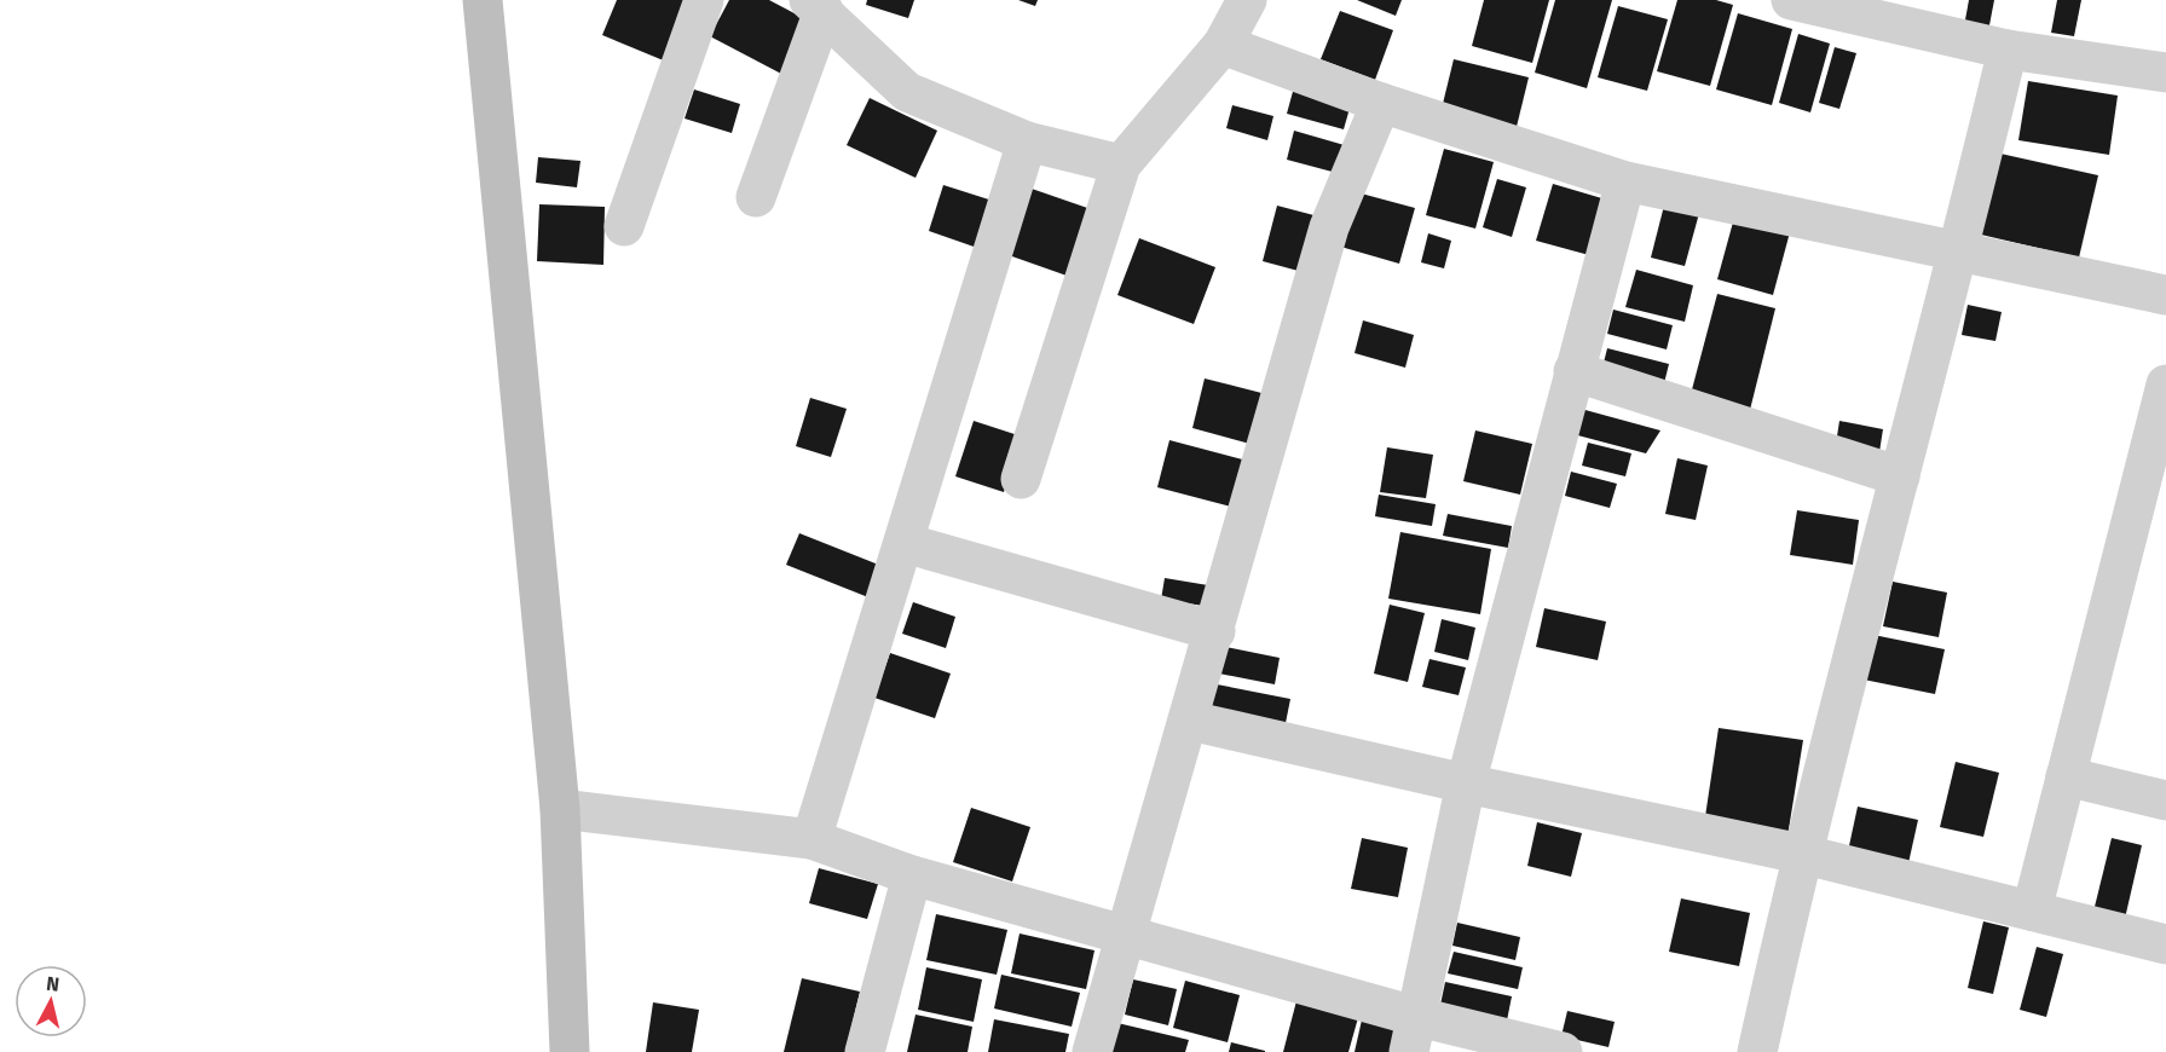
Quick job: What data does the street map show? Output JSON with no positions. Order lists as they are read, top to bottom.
{
  "north": "top"
}
